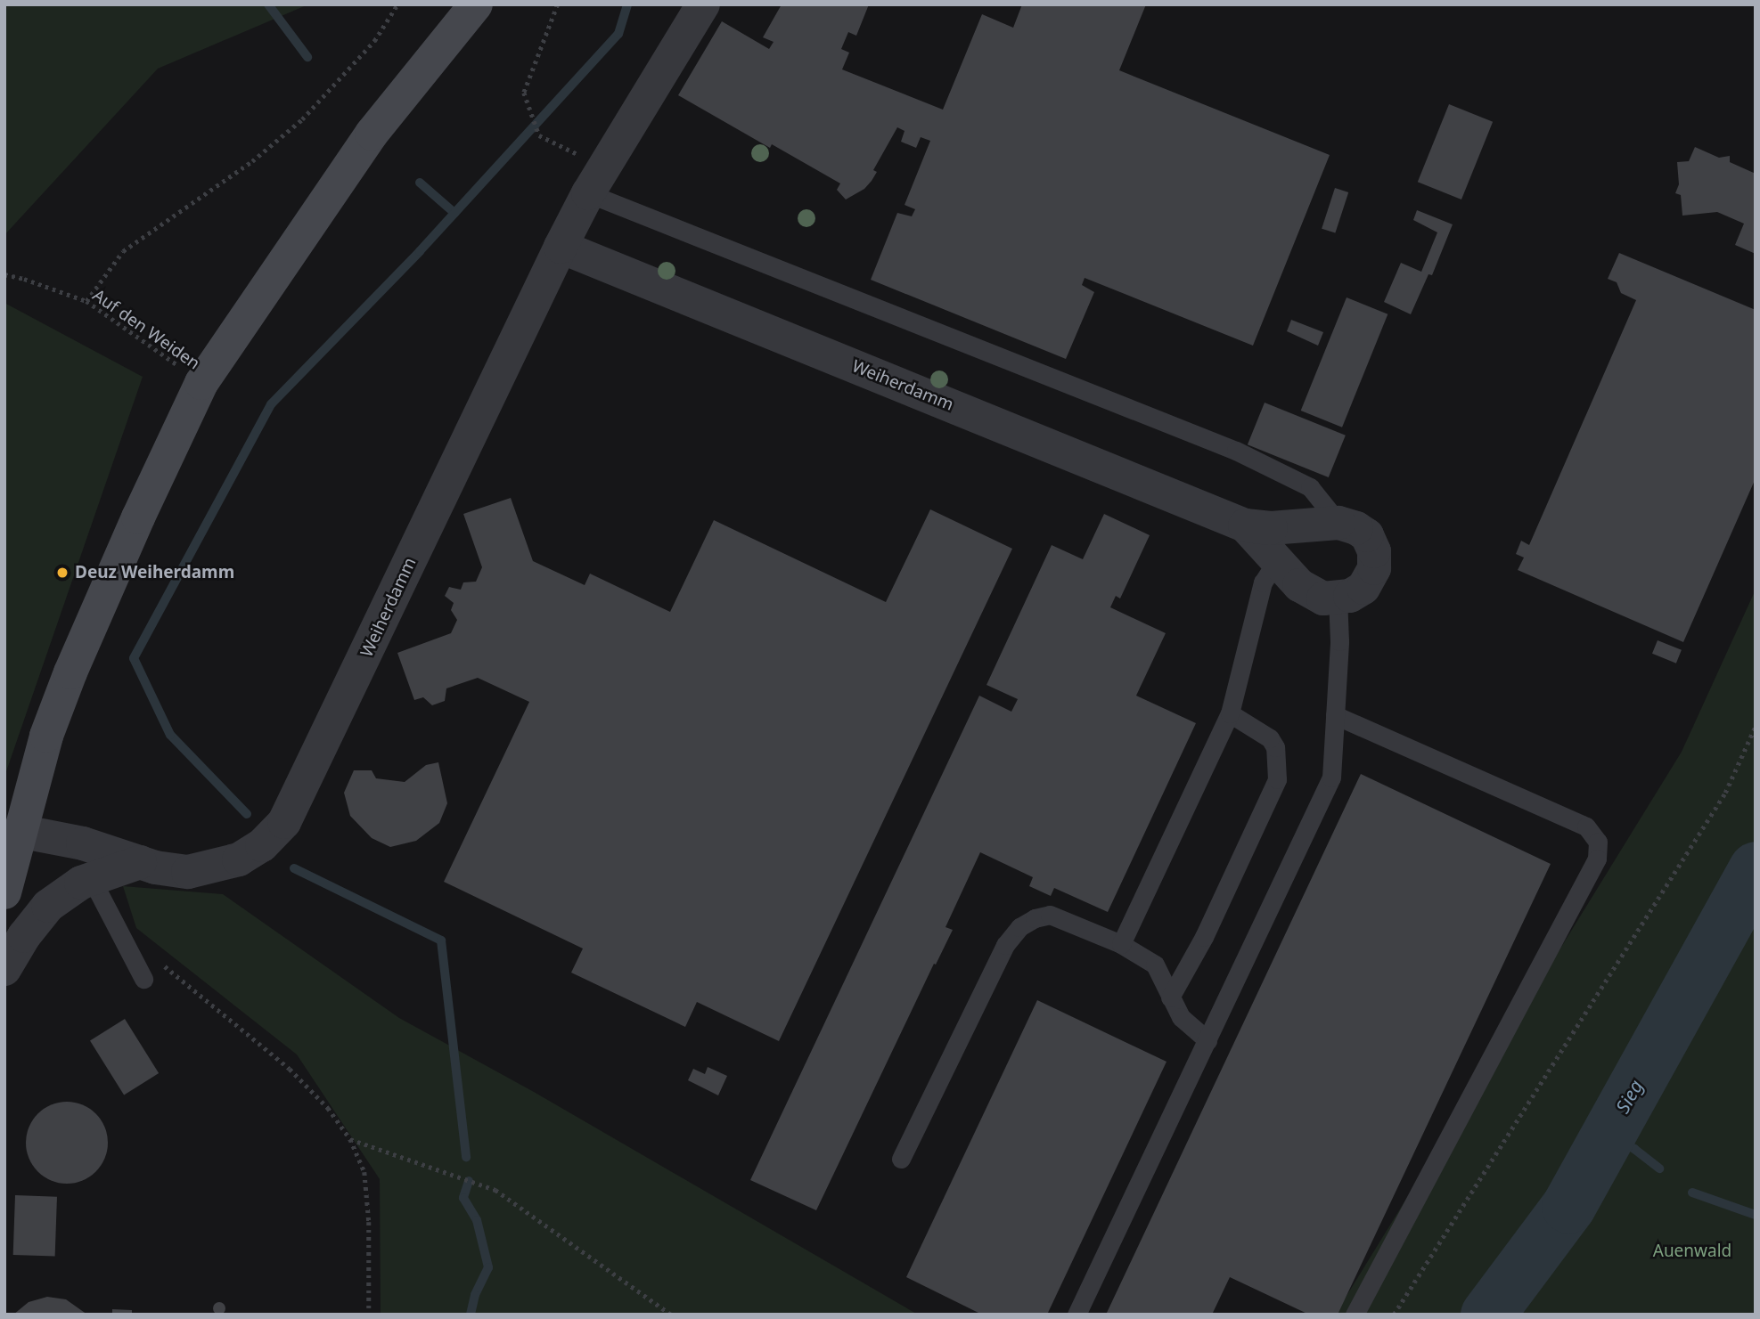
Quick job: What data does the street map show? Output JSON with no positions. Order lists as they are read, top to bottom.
{
  "streets": {
    "street": ["Weiherdamm"],
    "path": ["Auf den Weiden"]
  },
  "water": ["Sieg"],
  "parks": ["Auenwald"],
  "places": ["Deuz Weiherdamm"]
}
